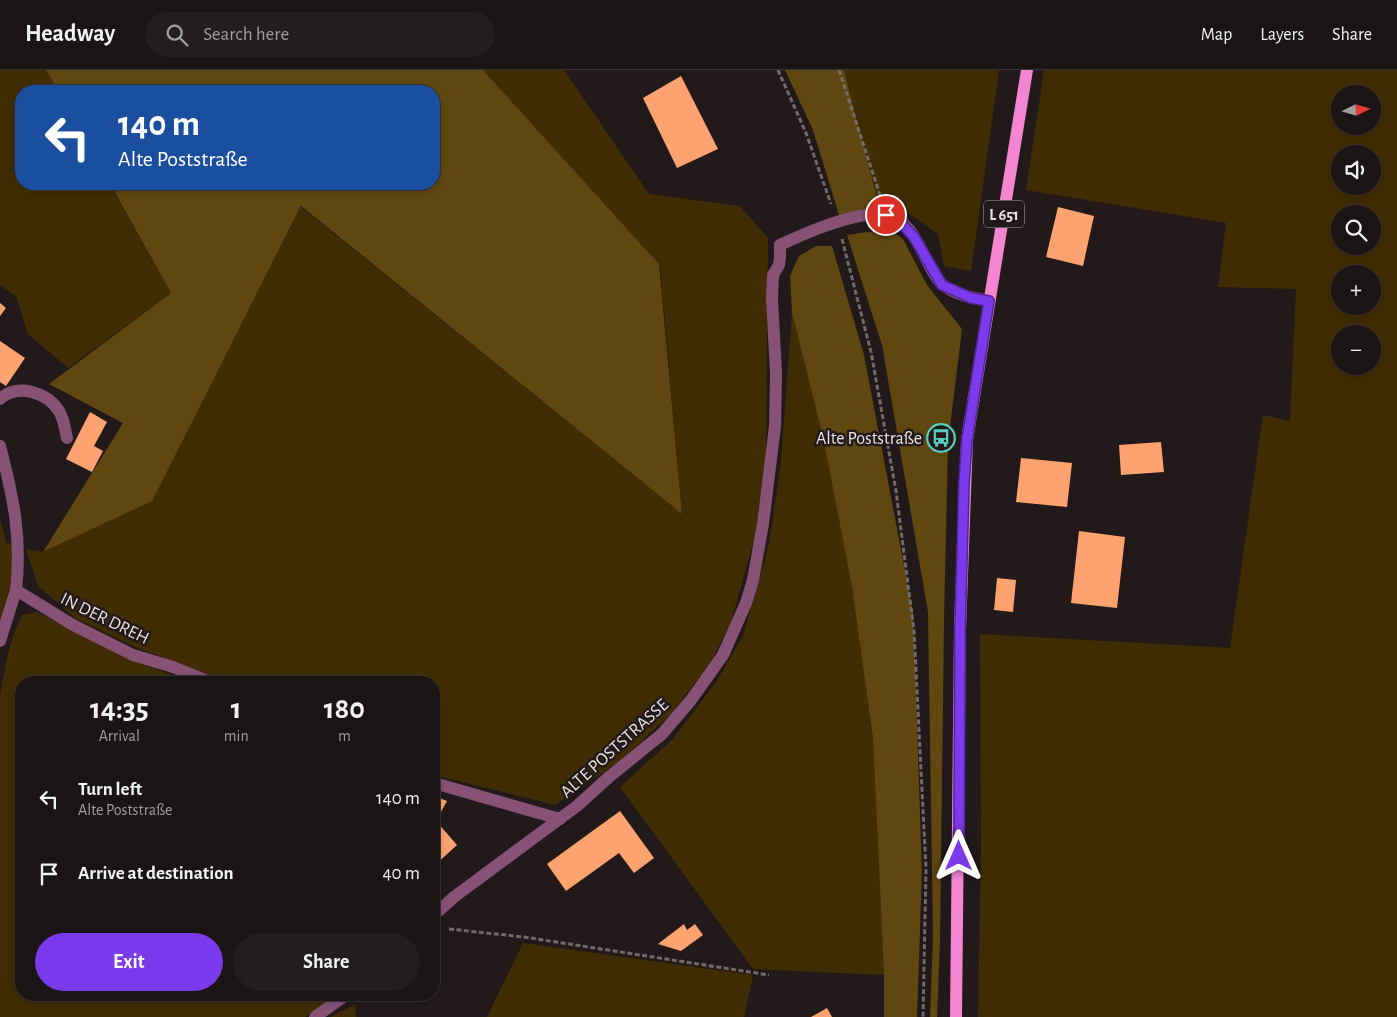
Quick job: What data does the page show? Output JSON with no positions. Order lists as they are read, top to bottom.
{
  "streets": {
    "main road": ["L 651"],
    "street": ["IN DER DREH", "ALTE POSTSTRASSE"]
  },
  "places": {
    "bus stop": ["Alte Poststraße"]
  },
  "north": "right",
  "page": {
    "header": "Headway",
    "search": "Search here",
    "nav": ["Map", "Layers", "Share"],
    "map_buttons": ["+", "−"],
    "turn": ["140 m", "Alte Poststraße"],
    "eta": [
      "14:35",
      "Arrival",
      "1",
      "min",
      "180",
      "m"
    ],
    "list": [
      {
        "name": "Turn left",
        "note": "Alte Poststraße",
        "value": "140 m"
      },
      {
        "name": "Arrive at destination",
        "value": "40 m"
      }
    ],
    "buttons": ["Exit", "Share"]
  }
}
